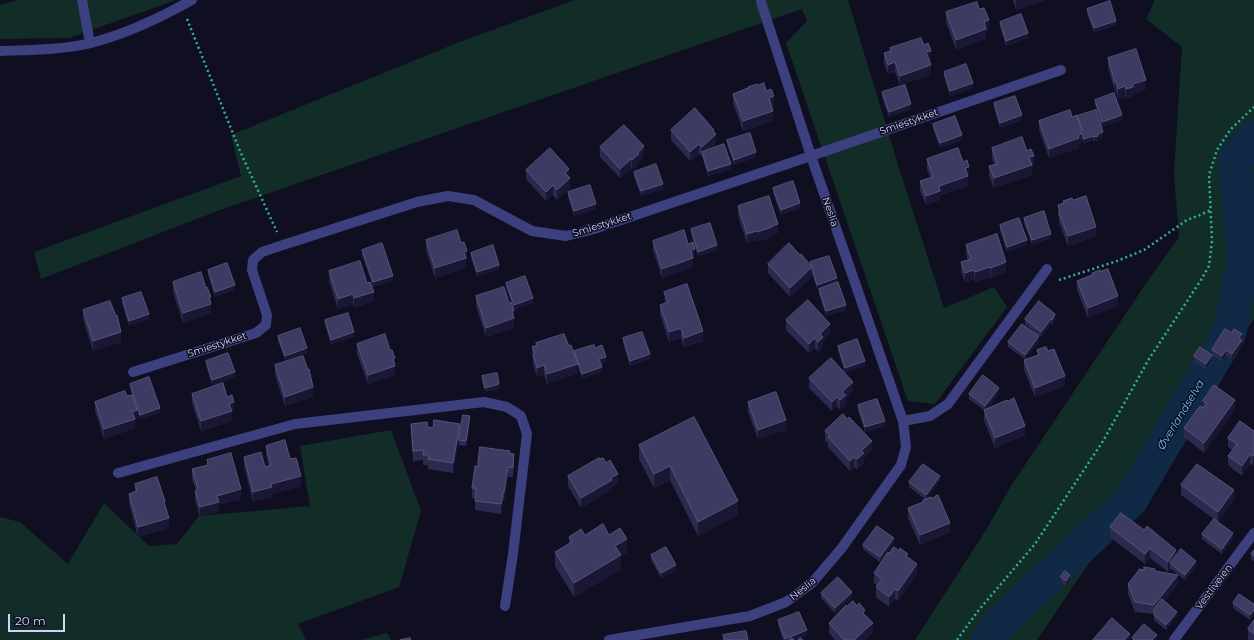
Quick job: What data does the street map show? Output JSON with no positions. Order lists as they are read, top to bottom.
{
  "streets": {
    "street": ["Smiestykket", "Neslia", "Vestliveien"]
  },
  "crossings": [
    ["Smiestykket", "Neslia"]
  ],
  "water": ["Øverlandselva"],
  "scale_bar": "20 m"
}
